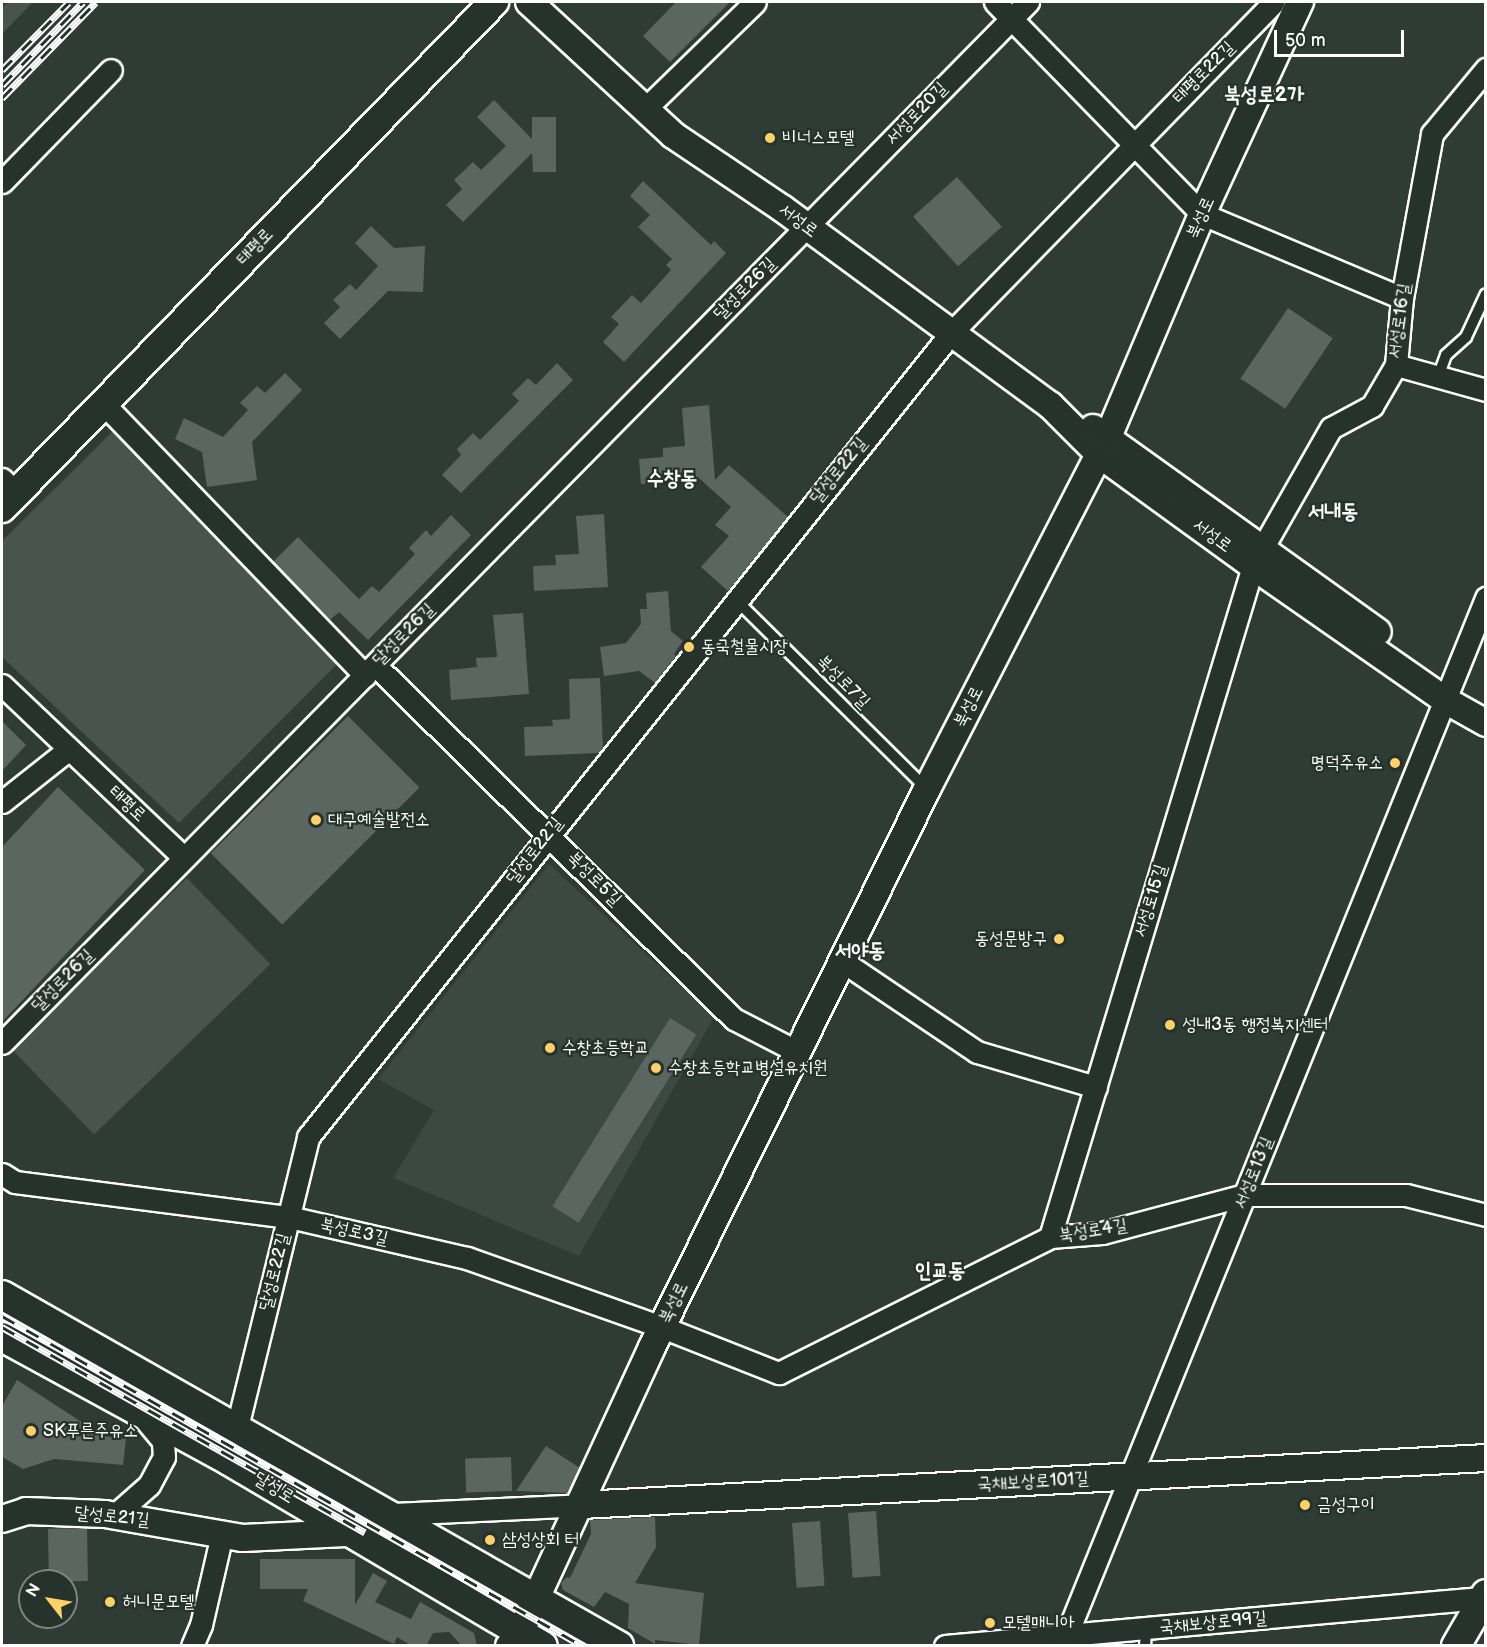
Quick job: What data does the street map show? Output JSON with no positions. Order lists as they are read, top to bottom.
{
  "streets": {
    "main road": ["태평로", "달성로"],
    "street": [
      "태평로22길",
      "서성로20길",
      "북성로",
      "서성로",
      "달성로26길",
      "서성로16길",
      "달성로22길",
      "북성로5길",
      "서성로15길",
      "서성로13길",
      "북성로4길",
      "북성로3길",
      "국채보상로101길",
      "달성로21길",
      "국채보상로99길"
    ],
    "lane": ["북성로7길"]
  },
  "crossings": [
    ["서성로20길", "서성로"],
    ["서성로20길", "달성로26길"],
    ["북성로", "서성로"],
    ["북성로", "북성로7길"],
    ["북성로", "북성로5길"],
    ["북성로", "북성로4길"],
    ["북성로", "북성로3길"],
    ["북성로", "국채보상로101길"],
    ["북성로", "달성로"],
    ["서성로", "달성로26길"],
    ["서성로", "서성로16길"],
    ["서성로", "달성로22길"],
    ["서성로", "서성로15길"],
    ["서성로", "서성로13길"],
    ["태평로", "달성로26길"],
    ["태평로", "북성로5길"],
    ["달성로26길", "북성로5길"],
    ["서성로16길", "서성로15길"],
    ["달성로22길", "북성로7길"],
    ["달성로22길", "북성로5길"],
    ["달성로22길", "북성로3길"],
    ["서성로15길", "북성로4길"],
    ["서성로13길", "북성로4길"],
    ["서성로13길", "국채보상로101길"],
    ["서성로13길", "국채보상로99길"],
    ["북성로4길", "북성로3길"],
    ["달성로", "달성로21길"]
  ],
  "districts": [
    "북성로2가",
    "수창동",
    "서내동",
    "서야동",
    "인교동"
  ],
  "places": [
    "비너스모텔",
    "동국철물시장",
    "명덕주유소",
    "대구예술발전소",
    "동성문방구",
    "성내3동 행정복지센터",
    "수창초등학교",
    "수창초등학교병설유치원",
    "SK푸른주유소",
    "금성구이",
    "삼성상회 터",
    "허니문모텔",
    "모텔매니아"
  ],
  "scale_bar": "50 m",
  "north": "top left"
}
